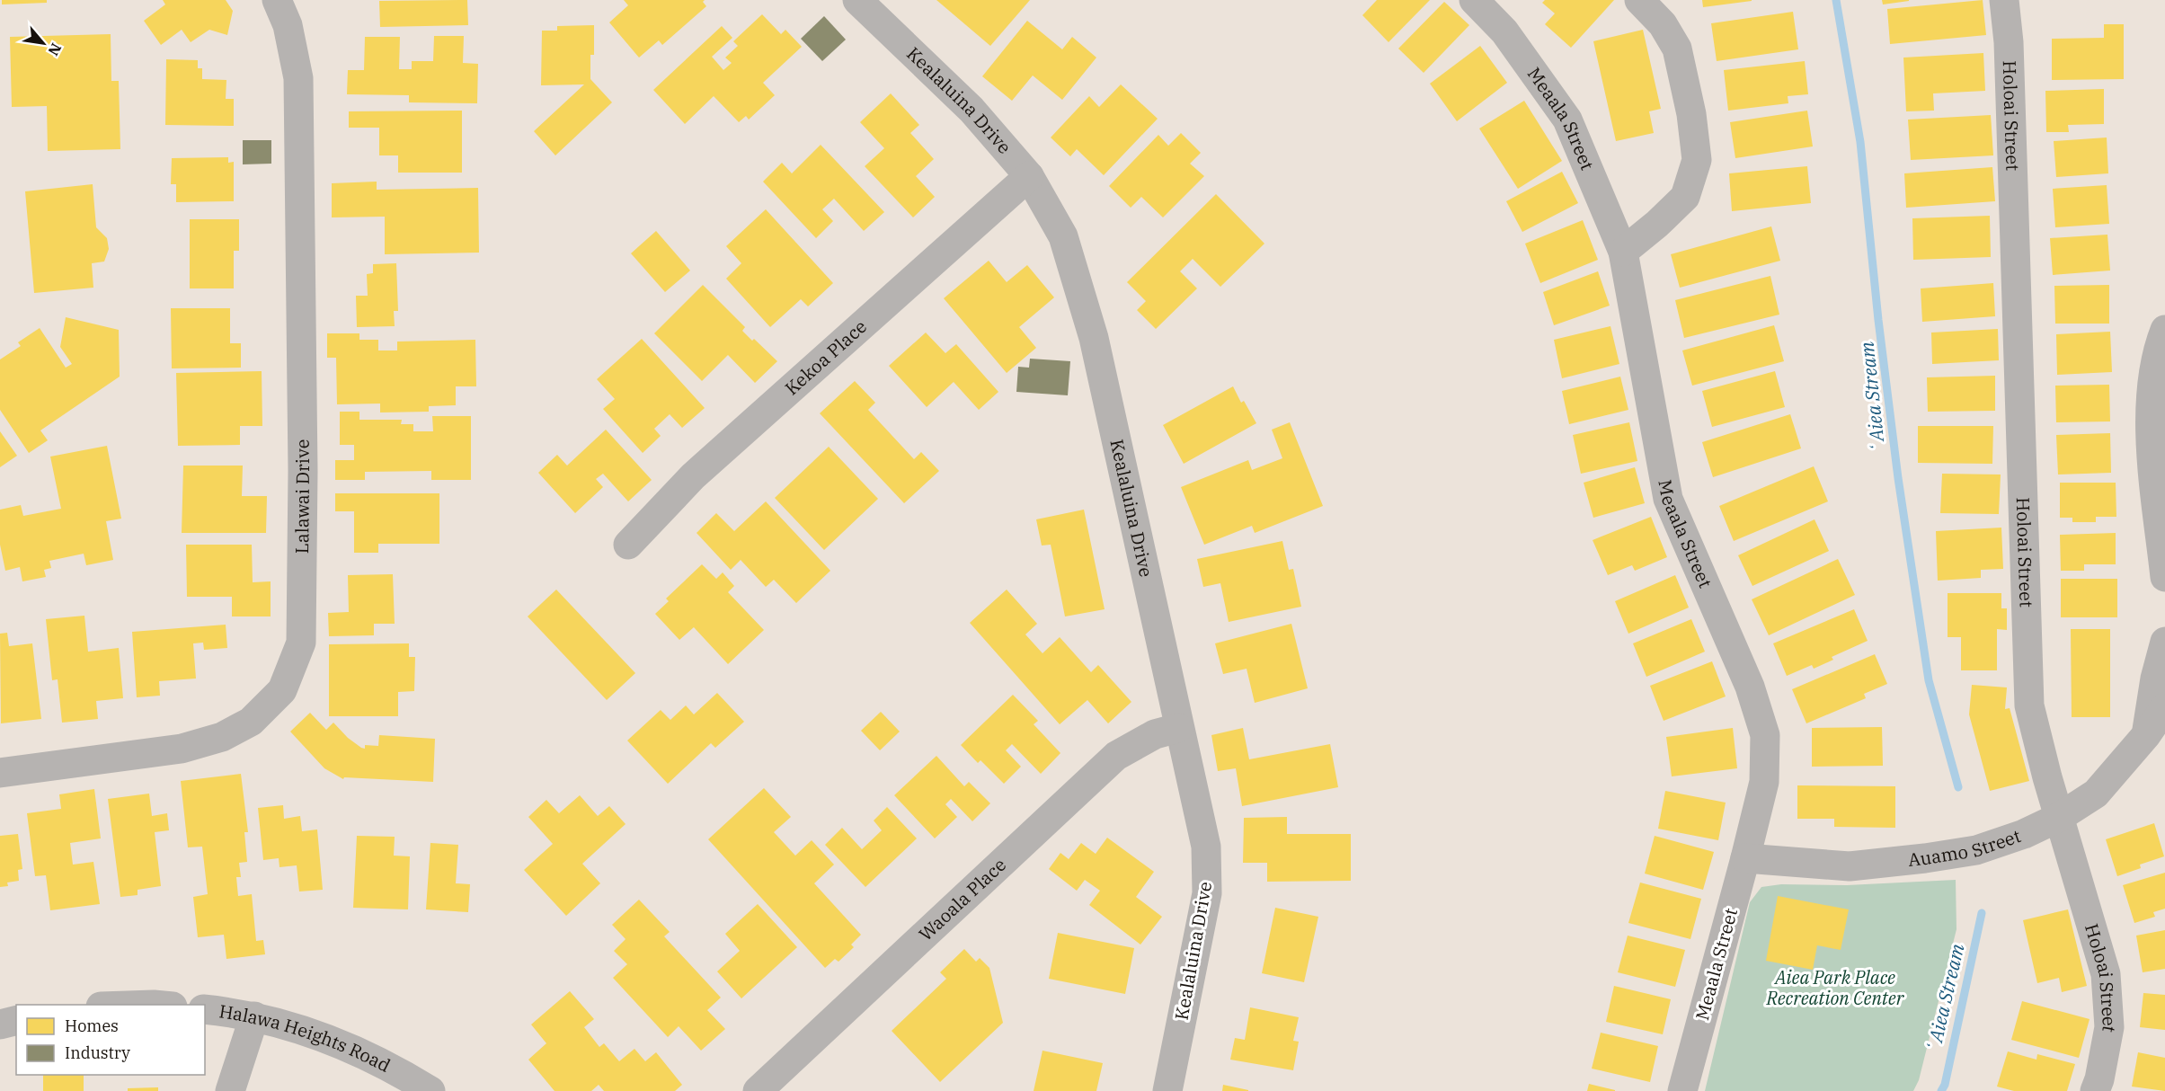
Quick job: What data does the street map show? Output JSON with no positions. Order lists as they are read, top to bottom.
{
  "streets": {
    "street": [
      "Kealaluina Drive",
      "Holoai Street",
      "Meaala Street",
      "Kekoa Place",
      "Lalawai Drive",
      "Auamo Street",
      "Waoala Place",
      "Halawa Heights Road"
    ]
  },
  "crossings": [
    ["Kealaluina Drive", "Kekoa Place"],
    ["Kealaluina Drive", "Waoala Place"],
    ["Holoai Street", "Auamo Street"],
    ["Meaala Street", "Auamo Street"]
  ],
  "water": ["ʻAiea Stream"],
  "parks": ["Aiea Park Place Recreation Center"],
  "legend": ["Homes", "Industry"],
  "north": "bottom right"
}
